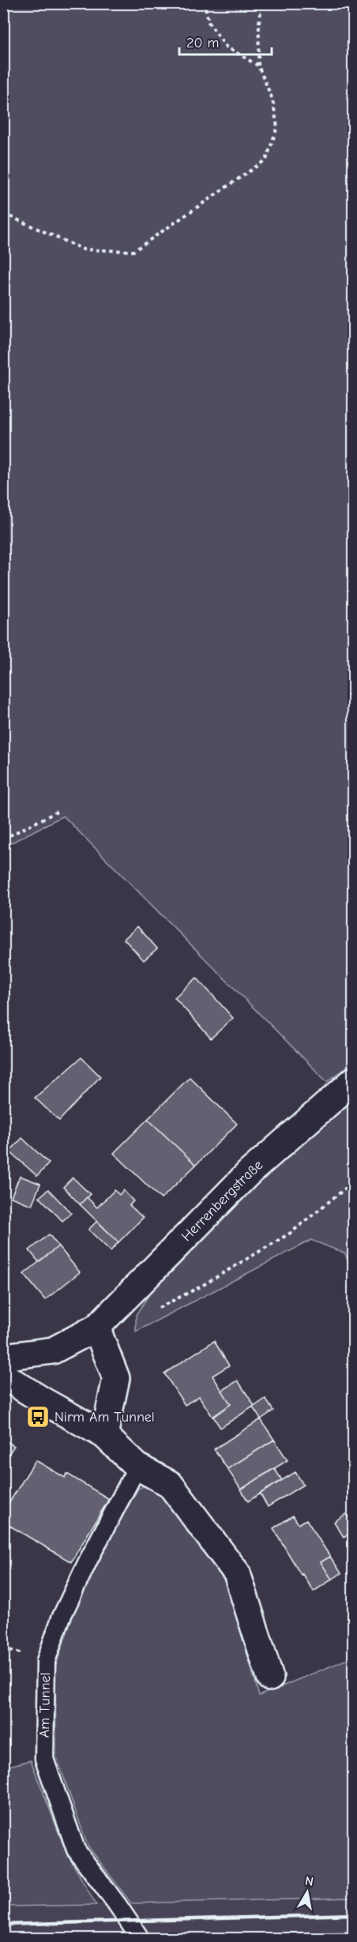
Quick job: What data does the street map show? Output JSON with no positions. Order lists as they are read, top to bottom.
{
  "streets": {
    "street": ["Herrenbergstraße"],
    "lane": ["Am Tunnel"]
  },
  "places": {
    "bus stop": ["Nirm Am Tunnel"]
  },
  "scale_bar": "20 m",
  "north": "top"
}
